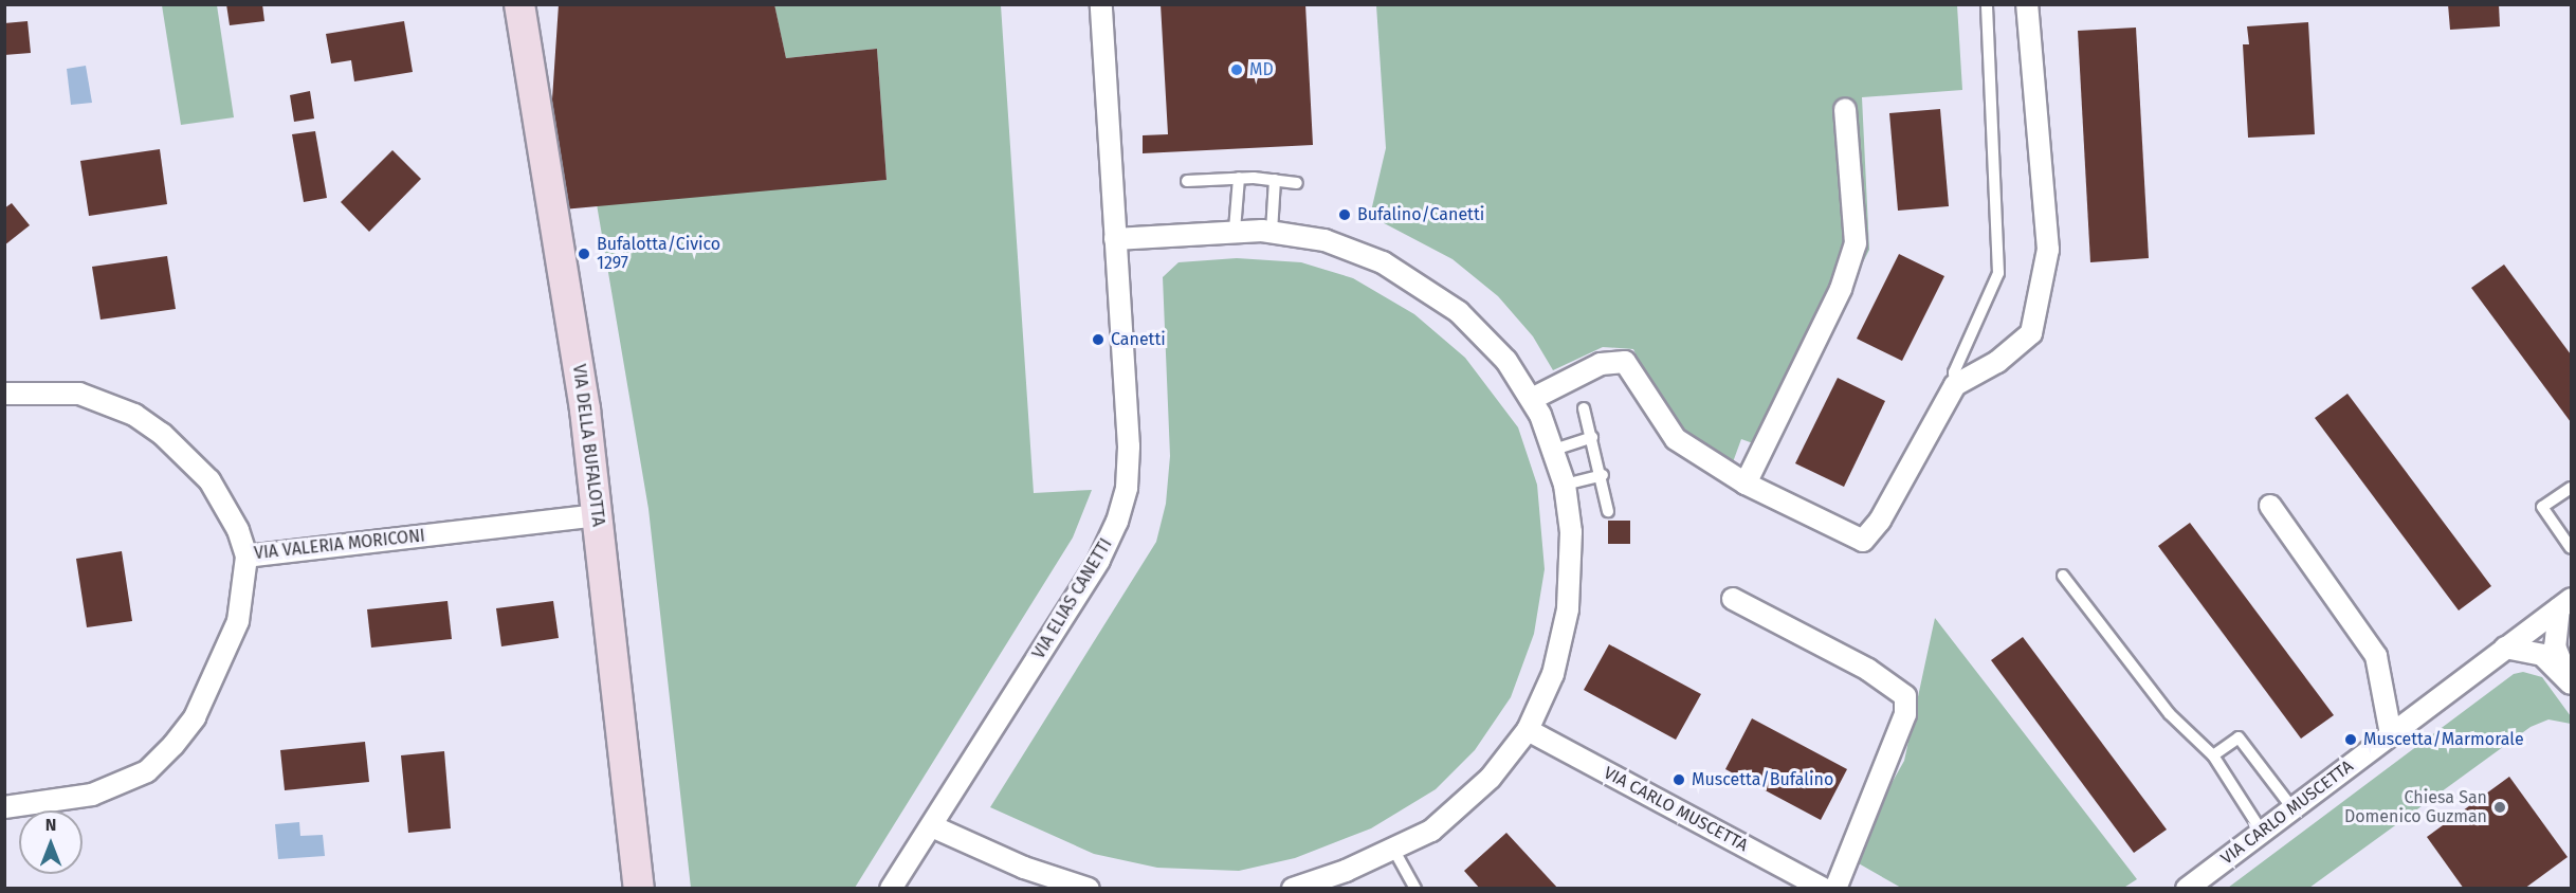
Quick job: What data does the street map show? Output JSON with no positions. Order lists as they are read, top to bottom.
{
  "streets": {
    "street": [
      "VIA DELLA BUFALOTTA",
      "VIA VALERIA MORICONI",
      "VIA ELIAS CANETTI",
      "VIA CARLO MUSCETTA"
    ]
  },
  "crossings": [
    ["VIA DELLA BUFALOTTA", "VIA VALERIA MORICONI"]
  ],
  "places": [
    "MD",
    "Bufalino/Canetti",
    "Bufalotta/Civico 1297",
    "Canetti",
    "Muscetta/Marmorale",
    "Muscetta/Bufalino",
    "Chiesa San Domenico Guzman"
  ],
  "north": "top"
}
